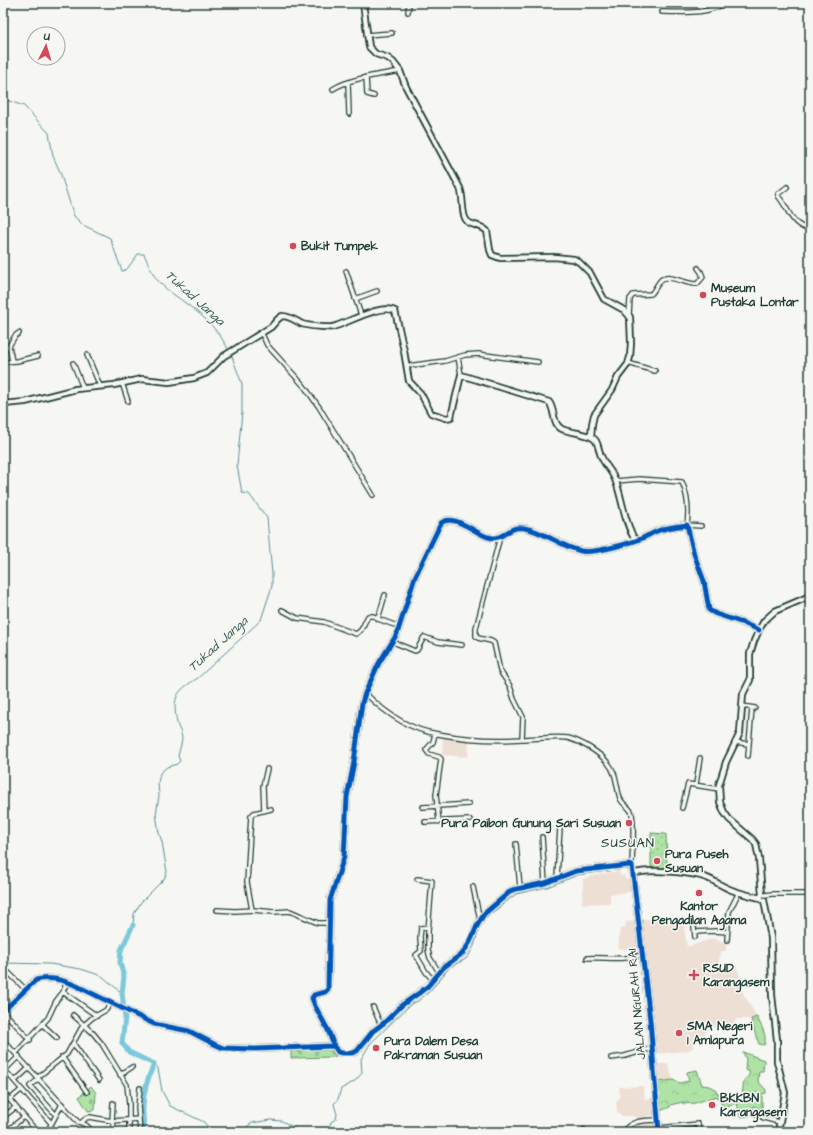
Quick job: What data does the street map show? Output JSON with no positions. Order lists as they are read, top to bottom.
{
  "streets": {
    "street": ["JALAN NGURAH RAI"]
  },
  "districts": ["SUSUAN"],
  "water": ["Tukad Janga"],
  "places": {
    "other": [
      "Bukit Tumpek",
      "Museum Pustaka Lontar",
      "Pura Paibon Gunung Sari Susuan",
      "Pura Puseh Susuan",
      "Kantor Pengadilan Agama",
      "SMA Negeri 1 Amlapura",
      "Pura Dalem Desa Pakraman Susuan",
      "BKKBN Karangasem"
    ],
    "health": ["RSUD Karangasem"]
  },
  "north": "top"
}
